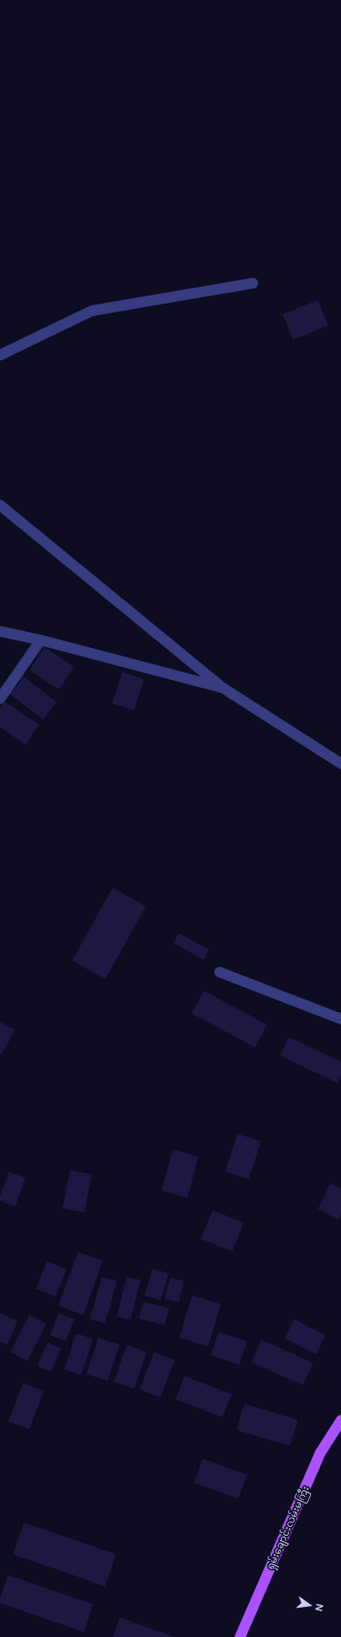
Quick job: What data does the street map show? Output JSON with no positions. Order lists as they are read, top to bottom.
{
  "streets": {
    "main road": ["ရှမ်းချောင်းလမ်းမကြီး"]
  },
  "north": "right"
}
